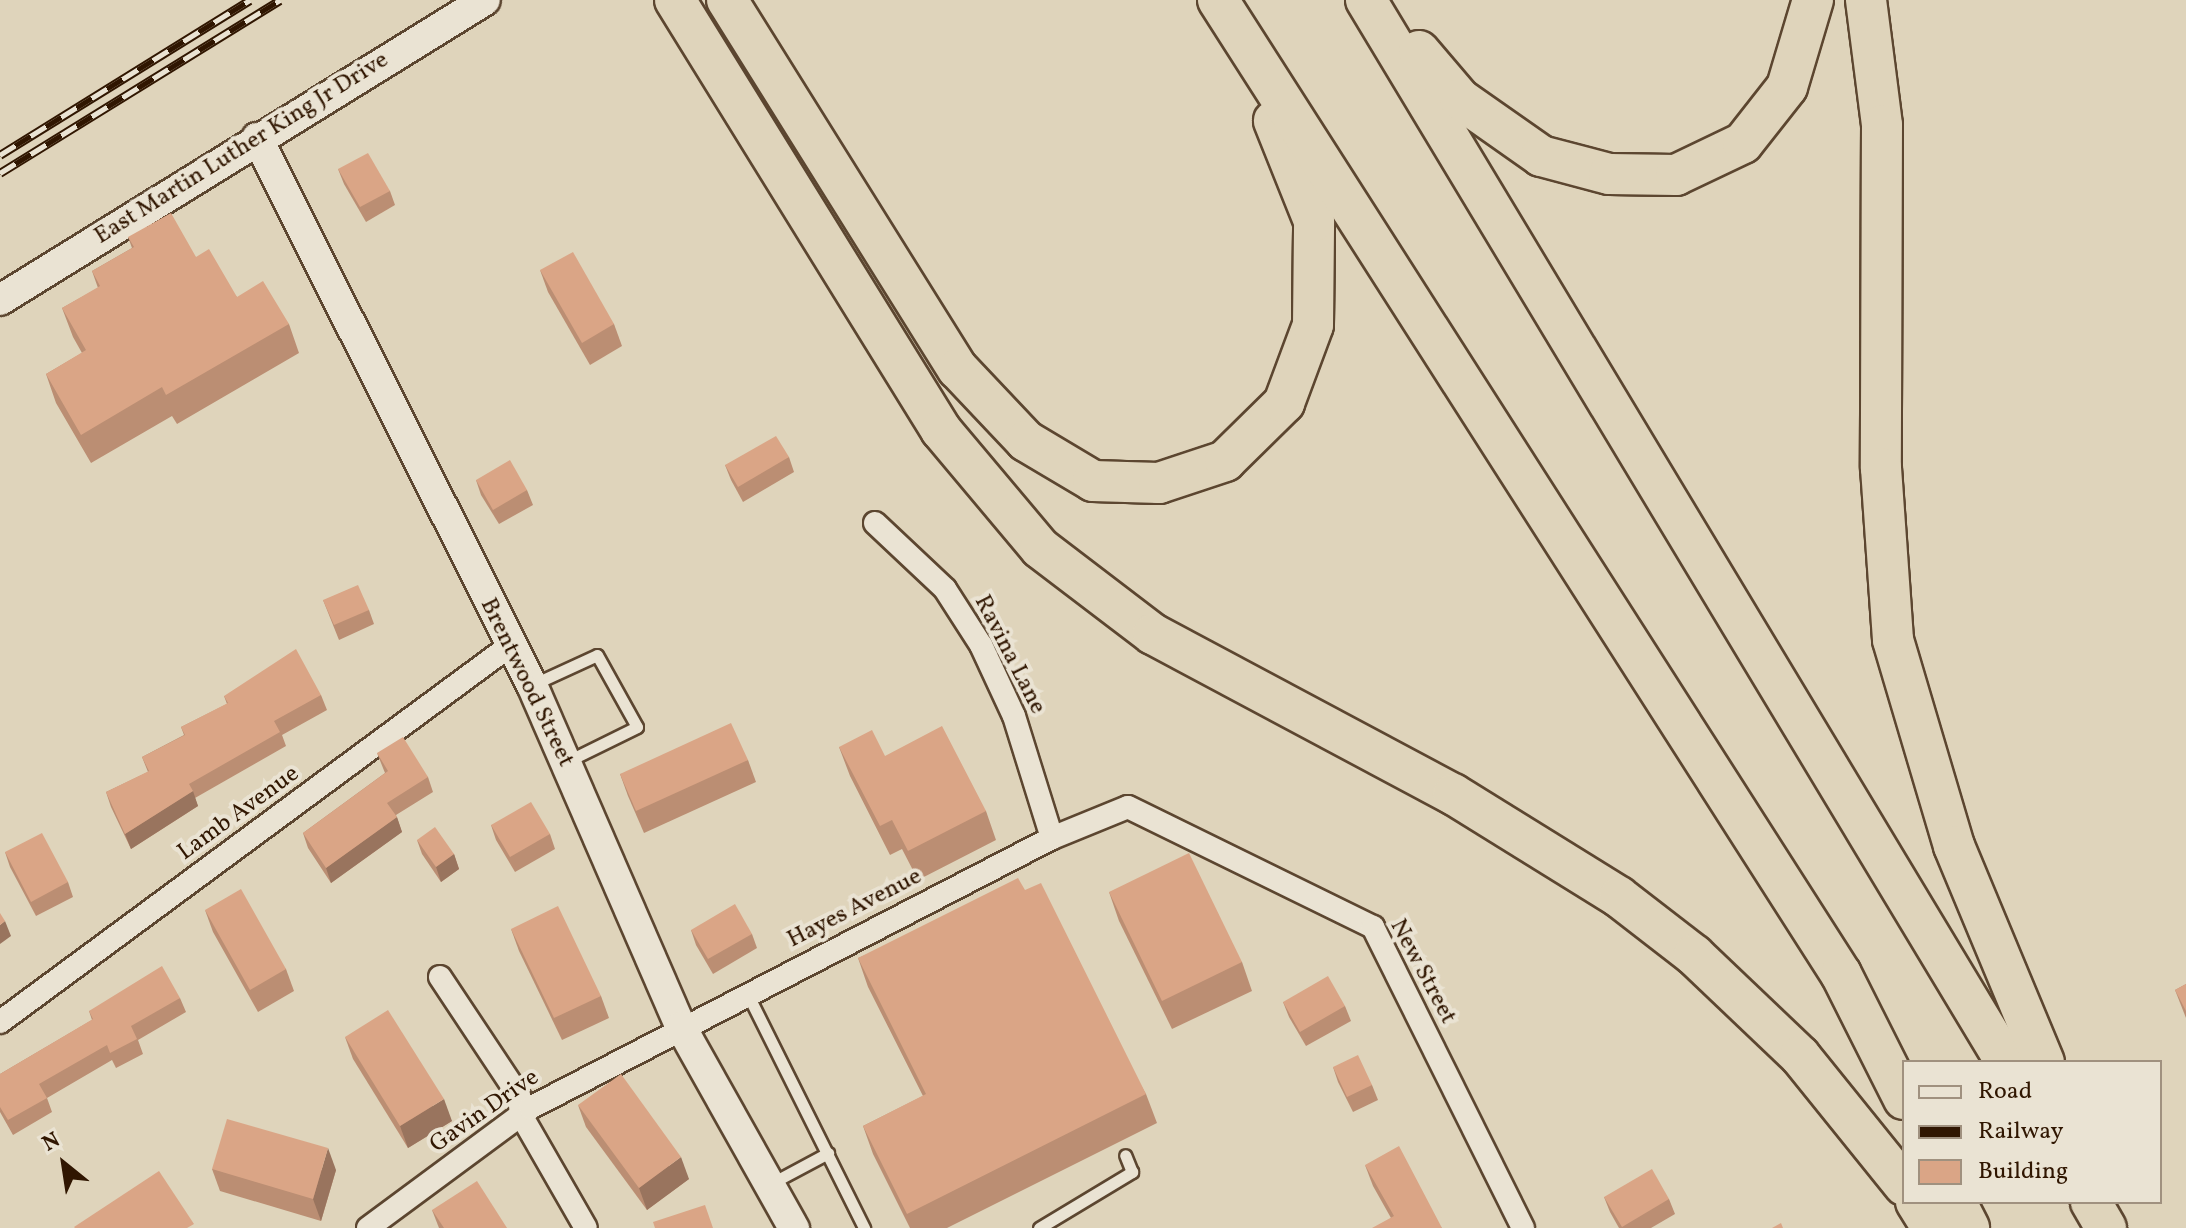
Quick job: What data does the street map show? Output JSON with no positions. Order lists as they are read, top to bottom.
{
  "streets": {
    "main road": ["East Martin Luther King Jr Drive", "Brentwood Street"],
    "street": [
      "Ravina Lane",
      "Lamb Avenue",
      "Hayes Avenue",
      "New Street",
      "Gavin Drive"
    ]
  },
  "crossings": [
    ["East Martin Luther King Jr Drive", "Brentwood Street"],
    ["Ravina Lane", "Hayes Avenue"],
    ["Ravina Lane", "New Street"],
    ["Brentwood Street", "Lamb Avenue"],
    ["Brentwood Street", "Hayes Avenue"],
    ["Brentwood Street", "Gavin Drive"],
    ["Hayes Avenue", "New Street"],
    ["Hayes Avenue", "Gavin Drive"]
  ],
  "legend": ["Road", "Railway", "Building"],
  "north": "top left"
}
